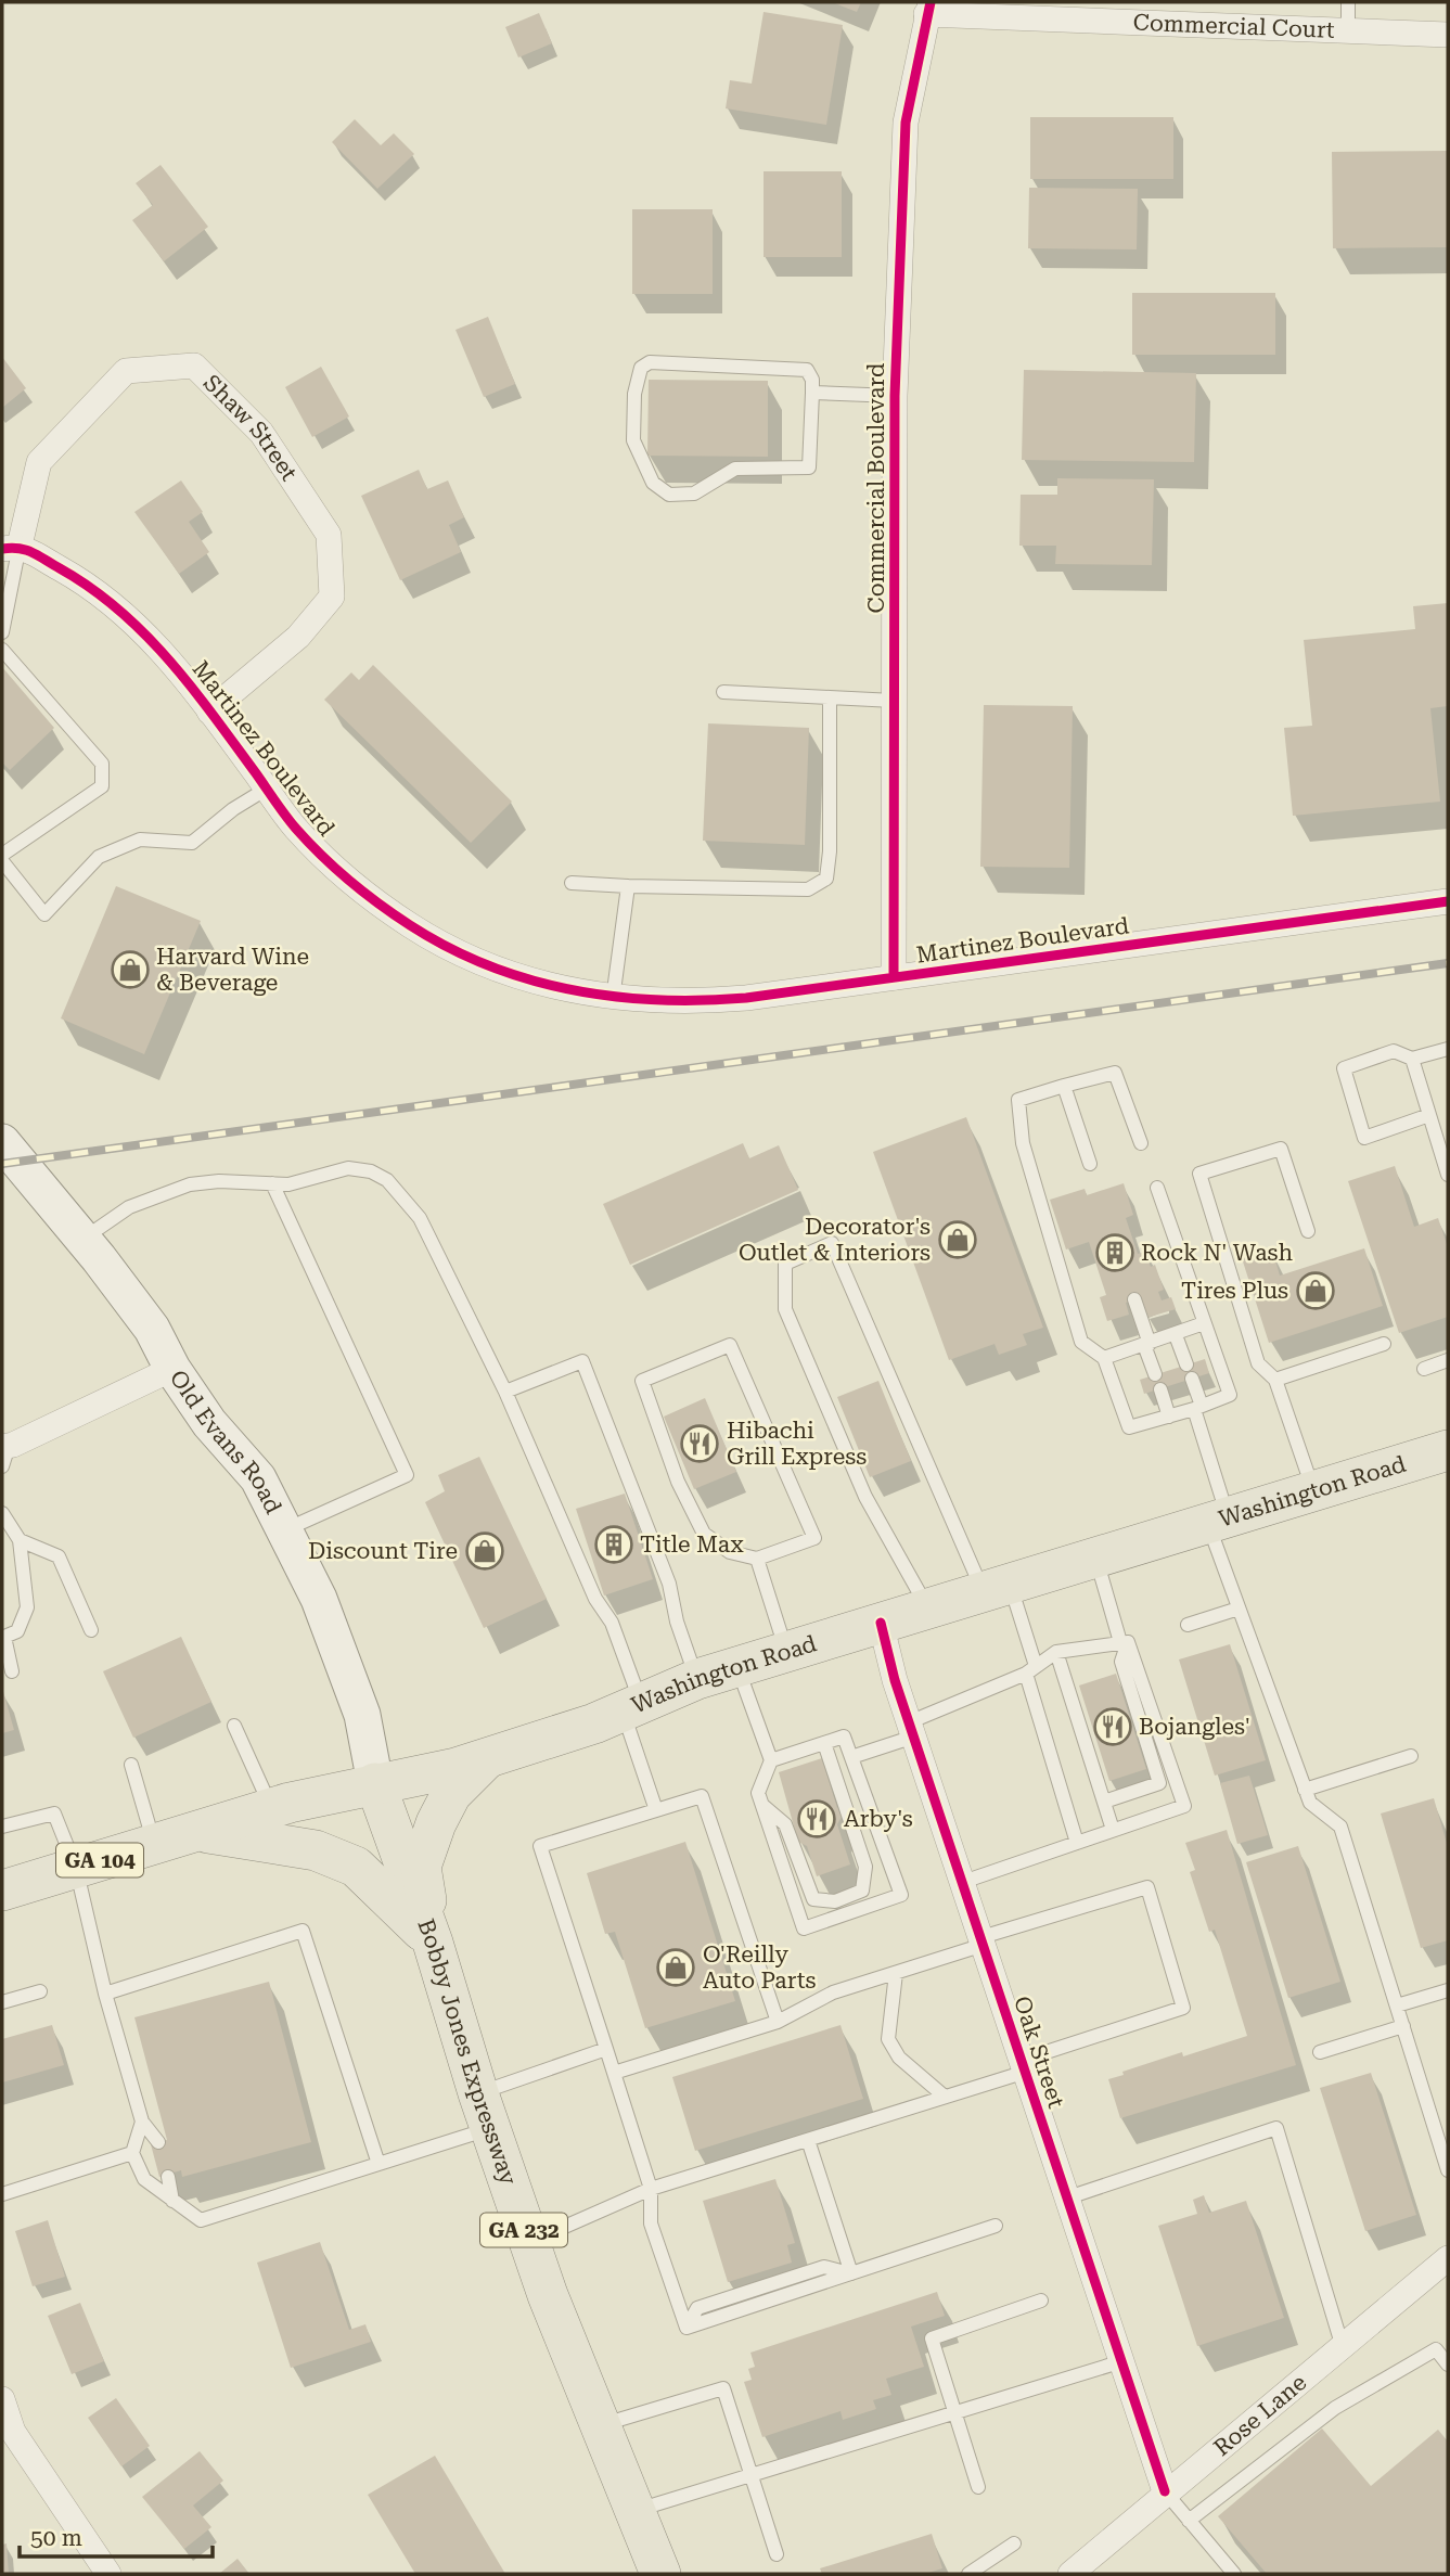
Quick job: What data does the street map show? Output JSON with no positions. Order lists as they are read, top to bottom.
{
  "streets": {
    "main road": [
      "Washington Road",
      "GA 104",
      "Bobby Jones Expressway",
      "GA 232"
    ],
    "street": [
      "Commercial Court",
      "Shaw Street",
      "Commercial Boulevard",
      "Martinez Boulevard",
      "Old Evans Road",
      "Oak Street",
      "Rose Lane"
    ]
  },
  "crossings": [
    ["Commercial Court", "Commercial Boulevard"],
    ["Shaw Street", "Martinez Boulevard"],
    ["Commercial Boulevard", "Martinez Boulevard"],
    ["Old Evans Road", "Washington Road"],
    ["Old Evans Road", "Bobby Jones Expressway"],
    ["Washington Road", "Bobby Jones Expressway"],
    ["Washington Road", "Oak Street"],
    ["Oak Street", "Rose Lane"]
  ],
  "places": {
    "shop": [
      "Harvard Wine & Beverage",
      "Decorator's Outlet & Interiors",
      "Tires Plus",
      "Discount Tire",
      "O'Reilly Auto Parts"
    ],
    "building": ["Rock N' Wash", "Title Max"],
    "restaurant": ["Hibachi Grill Express", "Bojangles'", "Arby's"]
  },
  "scale_bar": "50 m"
}
